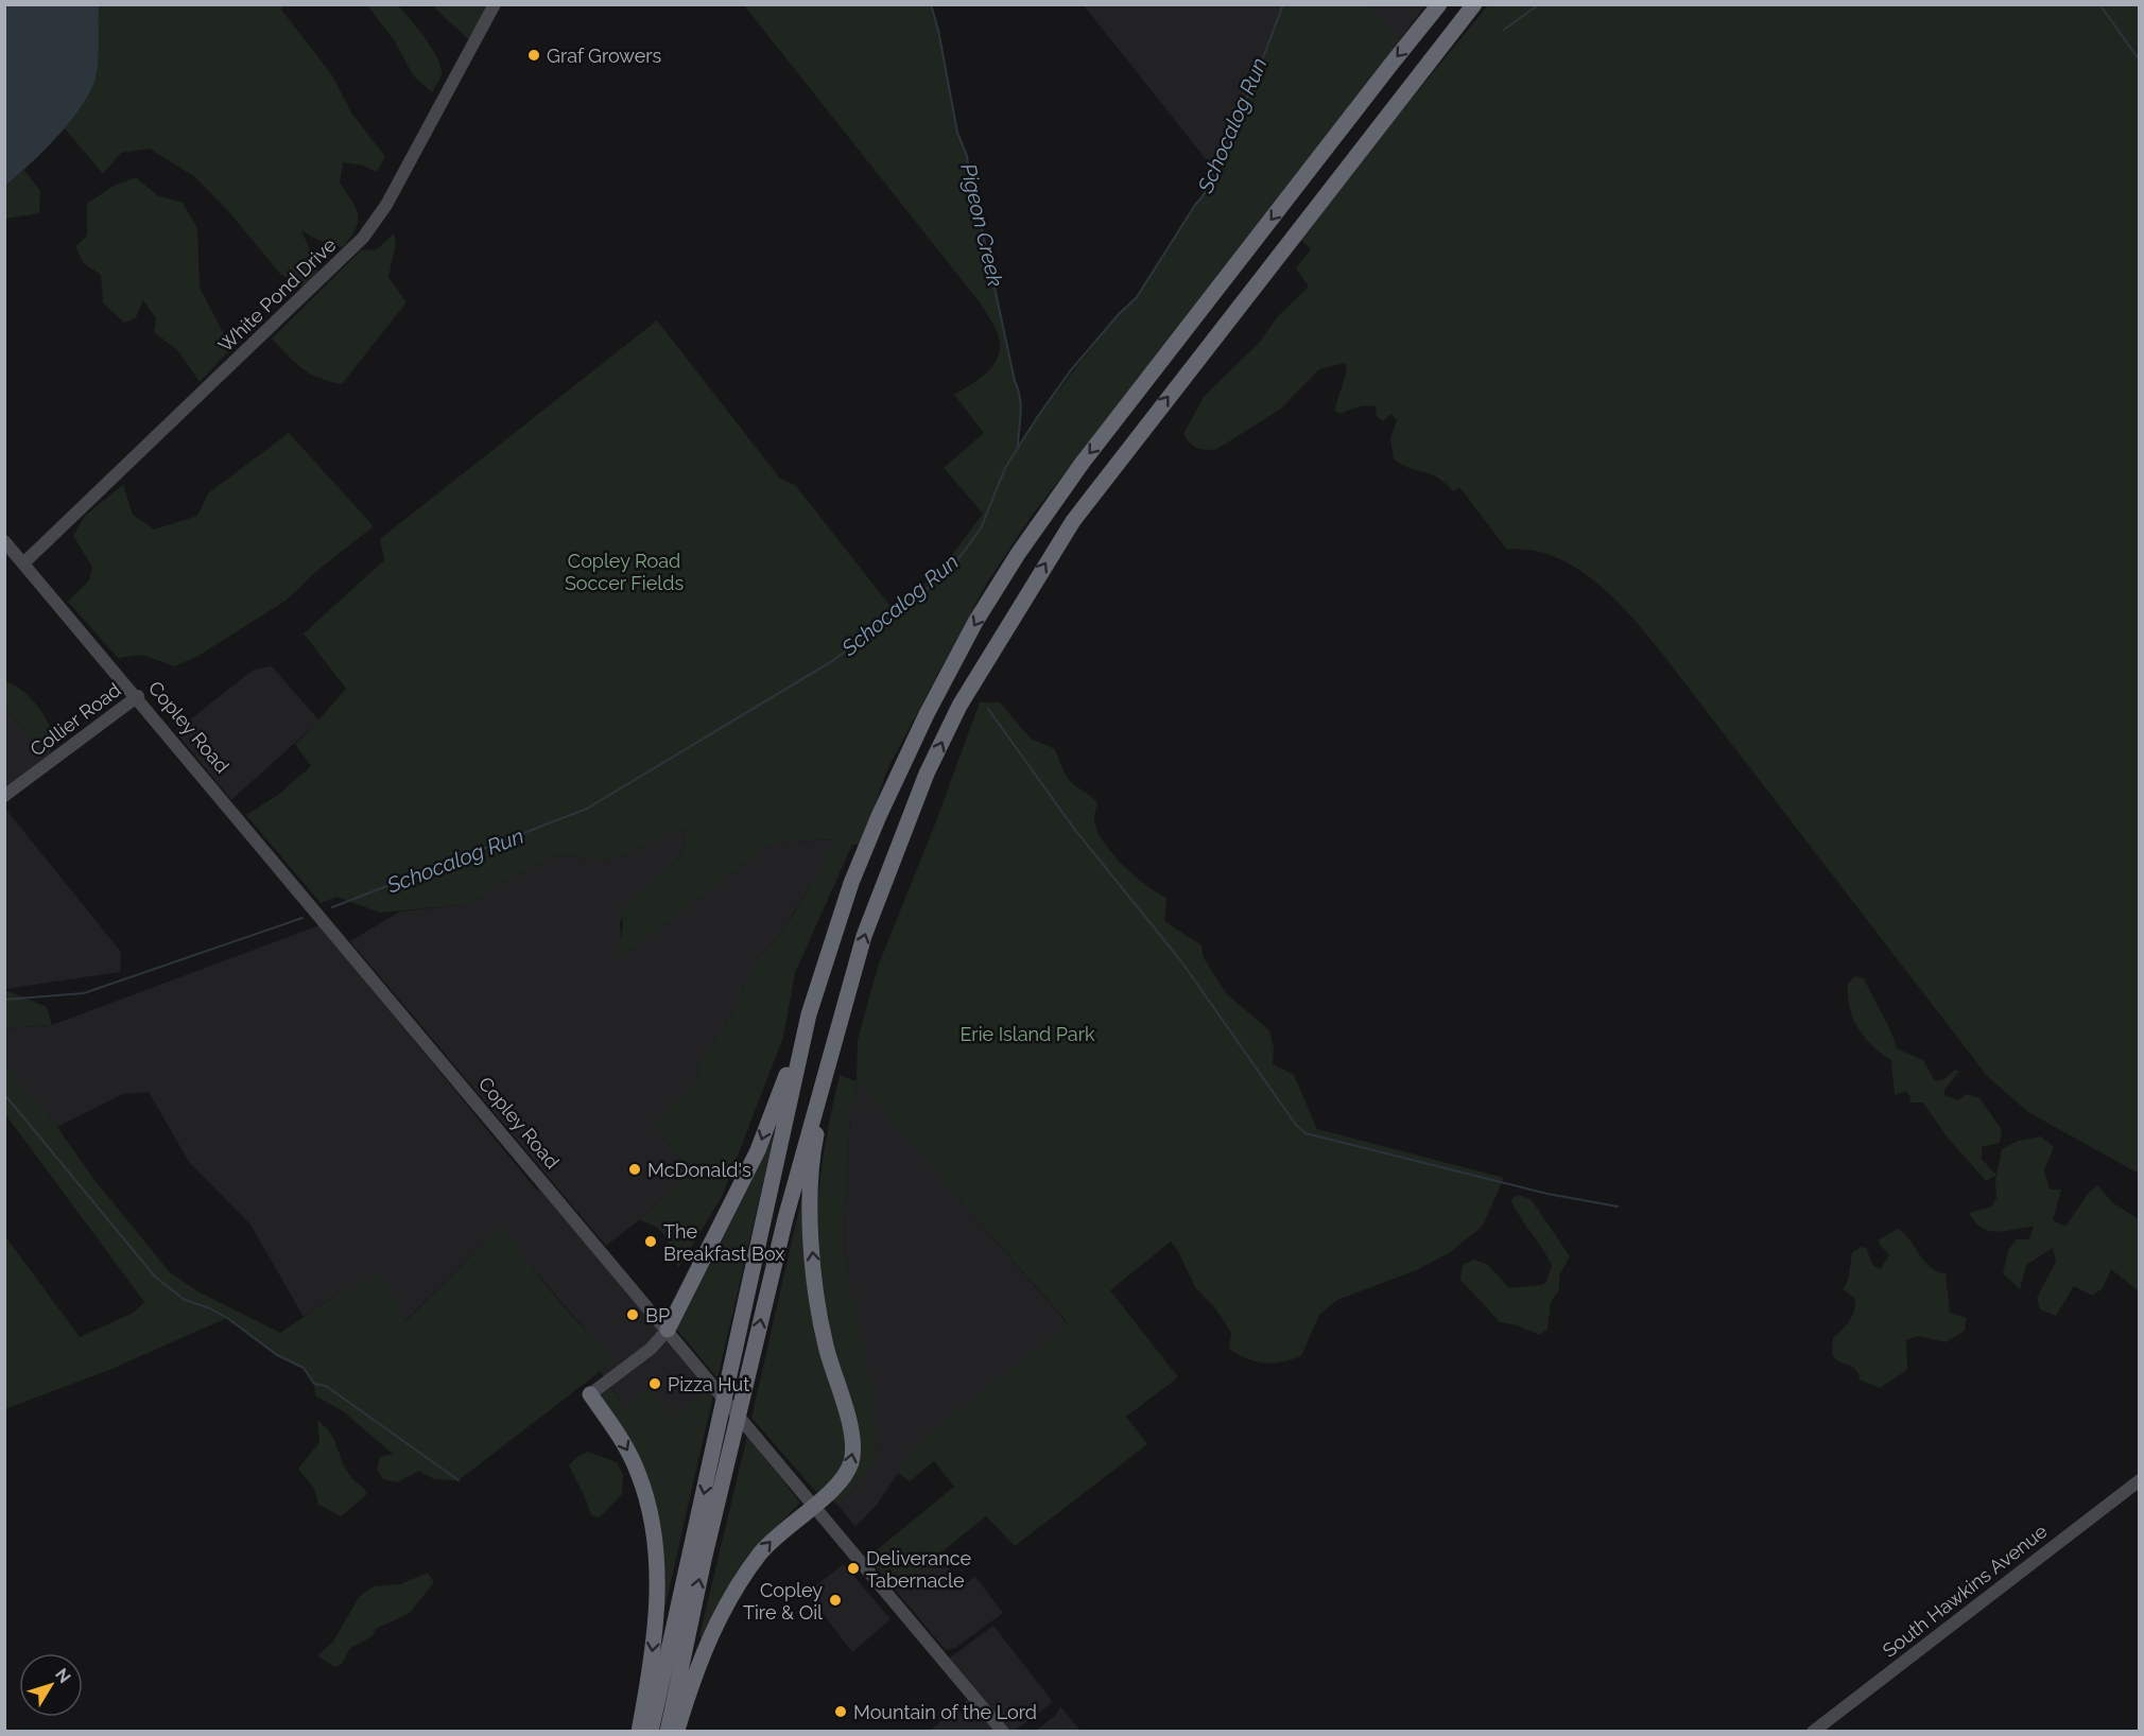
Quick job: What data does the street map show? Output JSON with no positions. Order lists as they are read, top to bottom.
{
  "streets": {
    "main road": [
      "White Pond Drive",
      "Collier Road",
      "Copley Road",
      "South Hawkins Avenue"
    ]
  },
  "crossings": [
    ["White Pond Drive", "Copley Road"],
    ["Collier Road", "Copley Road"]
  ],
  "water": ["Schocalog Run", "Pigeon Creek"],
  "parks": ["Copley Road Soccer Fields", "Erie Island Park"],
  "places": [
    "Graf Growers",
    "McDonald's",
    "The Breakfast Box",
    "BP",
    "Pizza Hut",
    "Deliverance Tabernacle",
    "Copley Tire & Oil",
    "Mountain of the Lord"
  ],
  "north": "top right"
}
